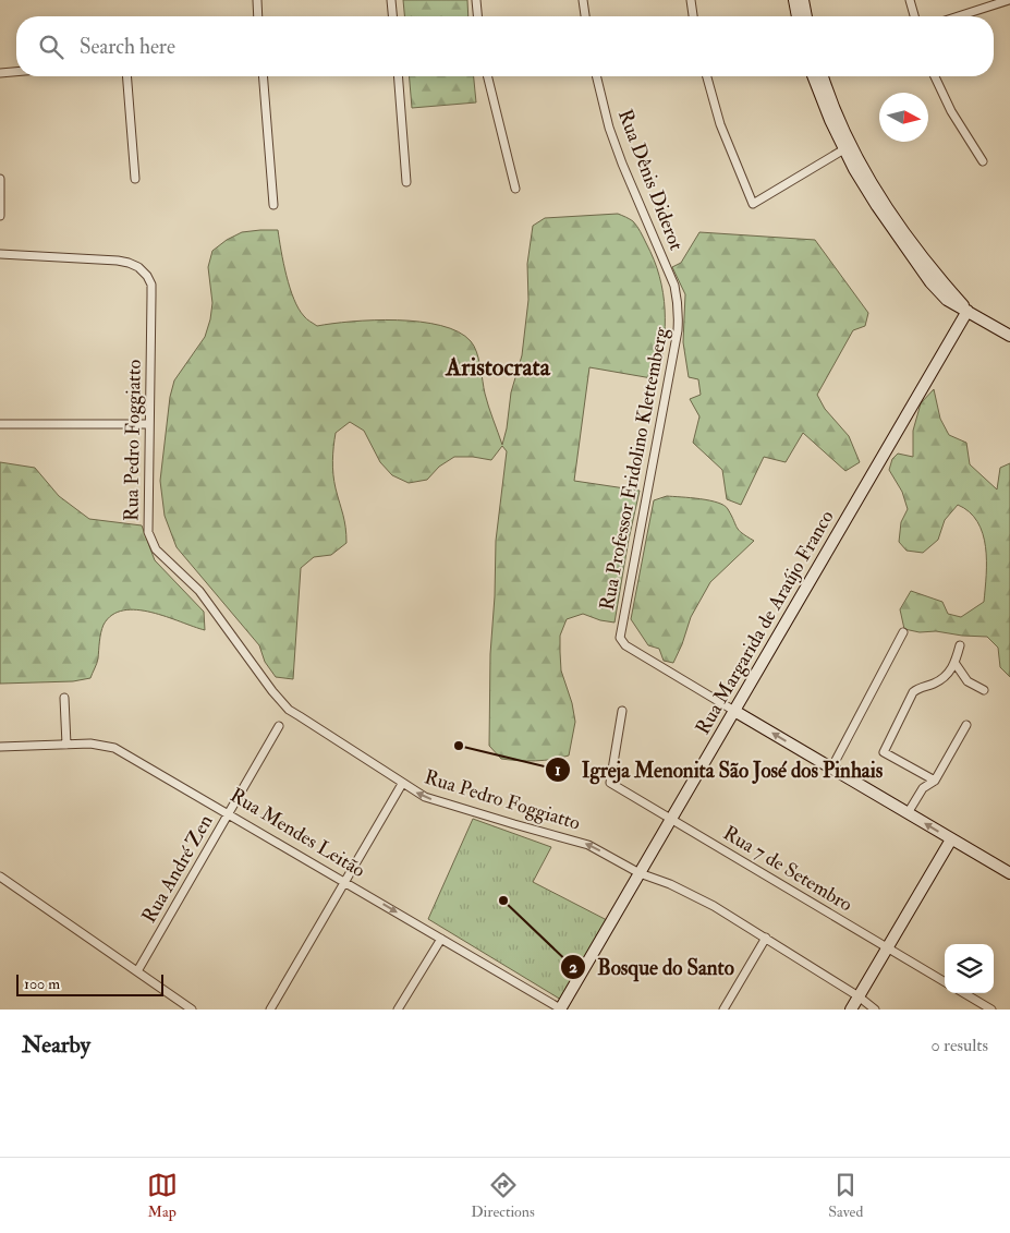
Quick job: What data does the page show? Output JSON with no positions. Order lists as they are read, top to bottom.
{
  "streets": {
    "street": [
      "Rua Dênis Diderot",
      "Rua Pedro Foggiatto",
      "Rua Professor Fridolino Klettemberg",
      "Rua Margarida de Araújo Franco",
      "Rua Mendes Leitão",
      "Rua André Zen",
      "Rua 7 de Setembro"
    ]
  },
  "crossings": [
    ["Rua Dênis Diderot", "Rua Professor Fridolino Klettemberg"],
    ["Rua Pedro Foggiatto", "Rua Margarida de Araújo Franco"],
    ["Rua Professor Fridolino Klettemberg", "Rua Margarida de Araújo Franco"],
    ["Rua Margarida de Araújo Franco", "Rua Mendes Leitão"],
    ["Rua Margarida de Araújo Franco", "Rua 7 de Setembro"],
    ["Rua Mendes Leitão", "Rua André Zen"]
  ],
  "districts": ["Aristocrata"],
  "places": ["Igreja Menonita São José dos Pinhais", "Bosque do Santo"],
  "scale_bar": "100 m",
  "north": "right",
  "page": {
    "search": "Search here",
    "scale": "100 m",
    "heading": ["Nearby", "0 results"],
    "nav": ["Map", "Directions", "Saved"]
  }
}
